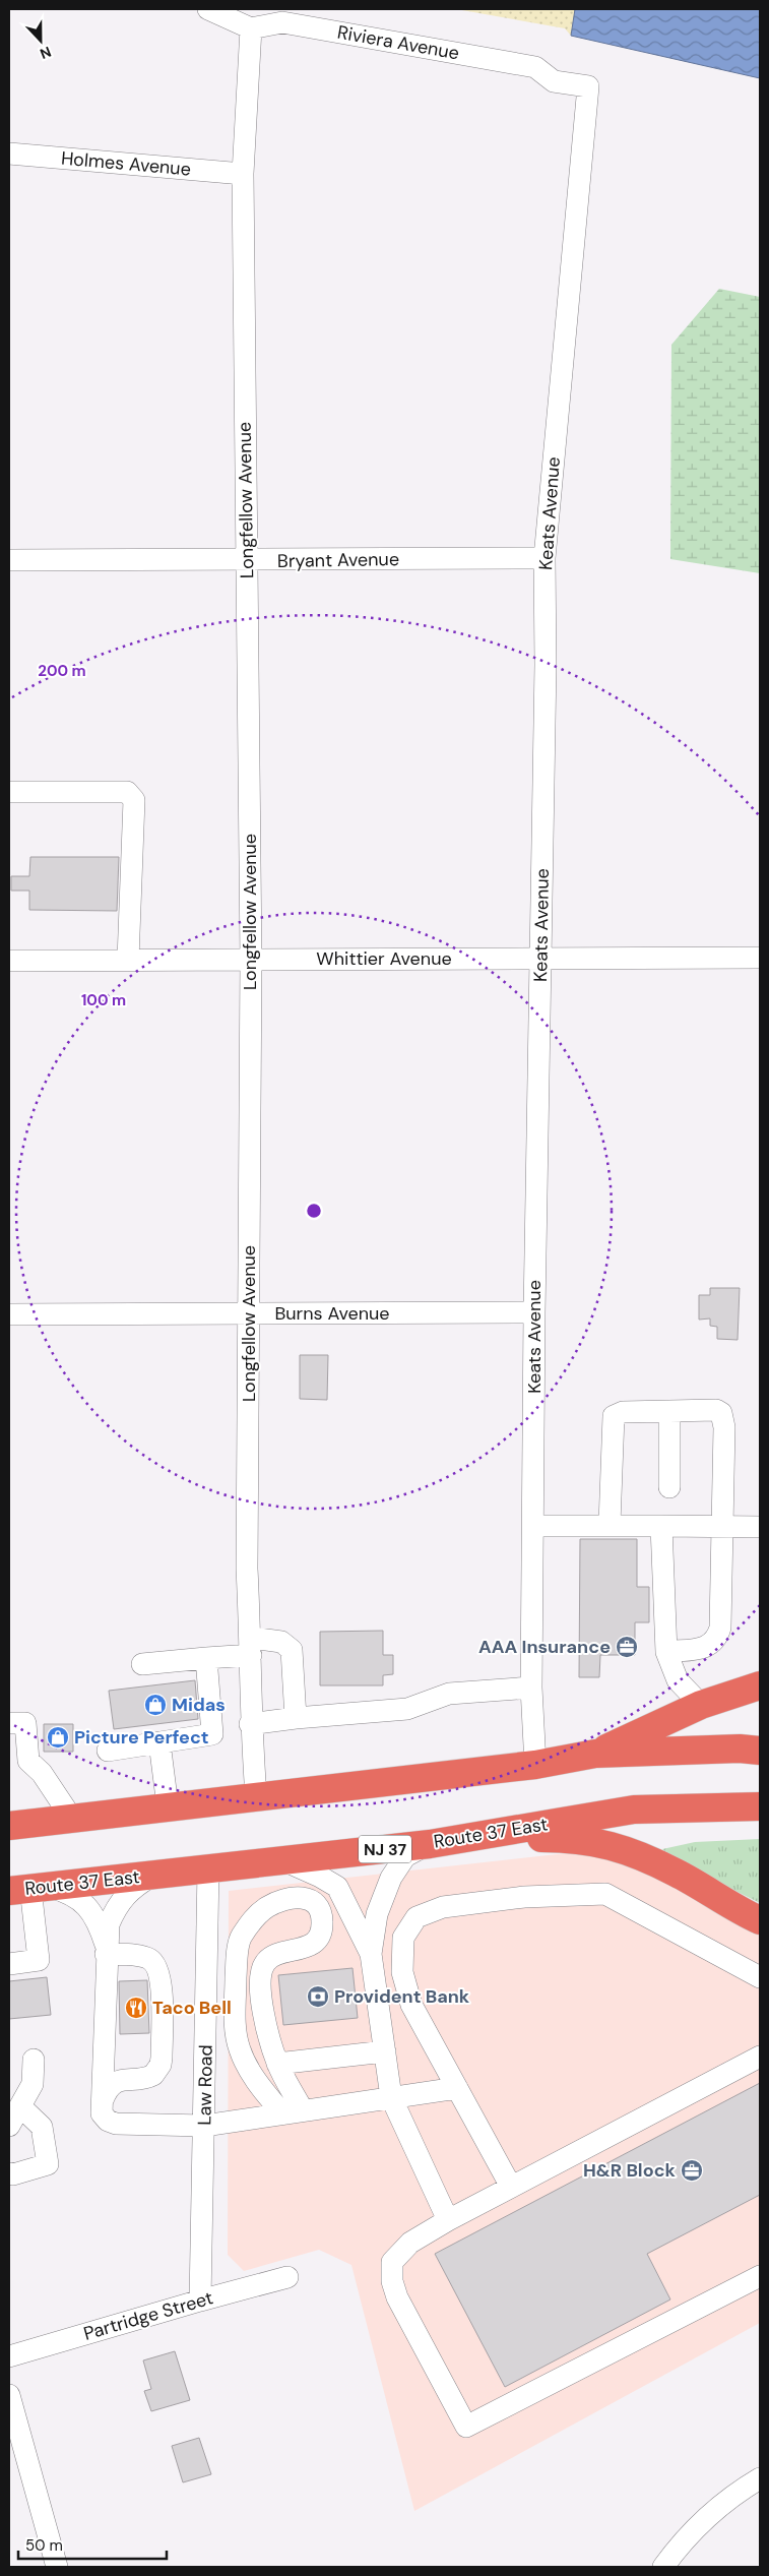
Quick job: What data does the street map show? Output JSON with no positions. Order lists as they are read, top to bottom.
{
  "streets": {
    "highway": ["Route 37 East", "NJ 37"],
    "street": [
      "Riviera Avenue",
      "Holmes Avenue",
      "Longfellow Avenue",
      "Keats Avenue",
      "Bryant Avenue",
      "Whittier Avenue",
      "Burns Avenue",
      "Law Road",
      "Partridge Street"
    ]
  },
  "crossings": [
    ["Riviera Avenue", "Longfellow Avenue"],
    ["Riviera Avenue", "Keats Avenue"],
    ["Holmes Avenue", "Longfellow Avenue"],
    ["Longfellow Avenue", "Bryant Avenue"],
    ["Longfellow Avenue", "Whittier Avenue"],
    ["Longfellow Avenue", "Burns Avenue"],
    ["Keats Avenue", "Bryant Avenue"],
    ["Keats Avenue", "Whittier Avenue"],
    ["Keats Avenue", "Burns Avenue"],
    ["Route 37 East", "Law Road"],
    ["Law Road", "Partridge Street"]
  ],
  "places": {
    "office": ["AAA Insurance", "H&R Block"],
    "shop": ["Midas", "Picture Perfect"],
    "bank": ["Provident Bank"],
    "restaurant": ["Taco Bell"]
  },
  "scale_bar": "50 m",
  "north": "bottom",
  "rings": ["200 m", "100 m"]
}
